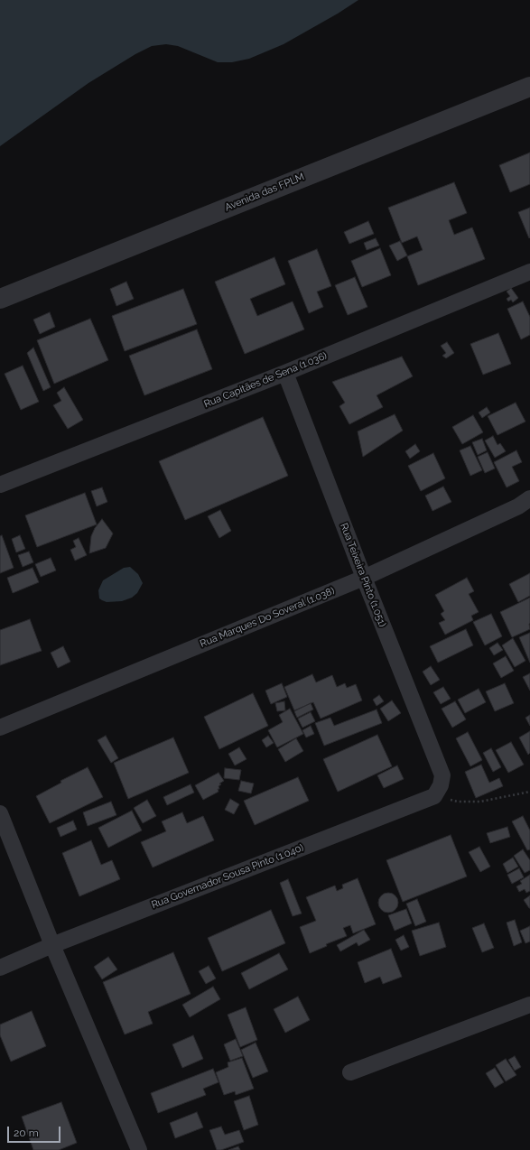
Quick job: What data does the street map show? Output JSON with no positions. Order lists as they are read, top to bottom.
{
  "streets": {
    "street": [
      "Avenida das FPLM",
      "Rua Capitães de Sena (1.036)",
      "Rua Teixeira Pinto (1.051)",
      "Rua Marques Do Soveral (1.038)",
      "Rua Governador Sousa Pinto (1.040)"
    ]
  },
  "crossings": [
    ["Rua Capitães de Sena (1.036)", "Rua Teixeira Pinto (1.051)"],
    ["Rua Teixeira Pinto (1.051)", "Rua Marques Do Soveral (1.038)"],
    ["Rua Teixeira Pinto (1.051)", "Rua Governador Sousa Pinto (1.040)"]
  ],
  "scale_bar": "20 m"
}
